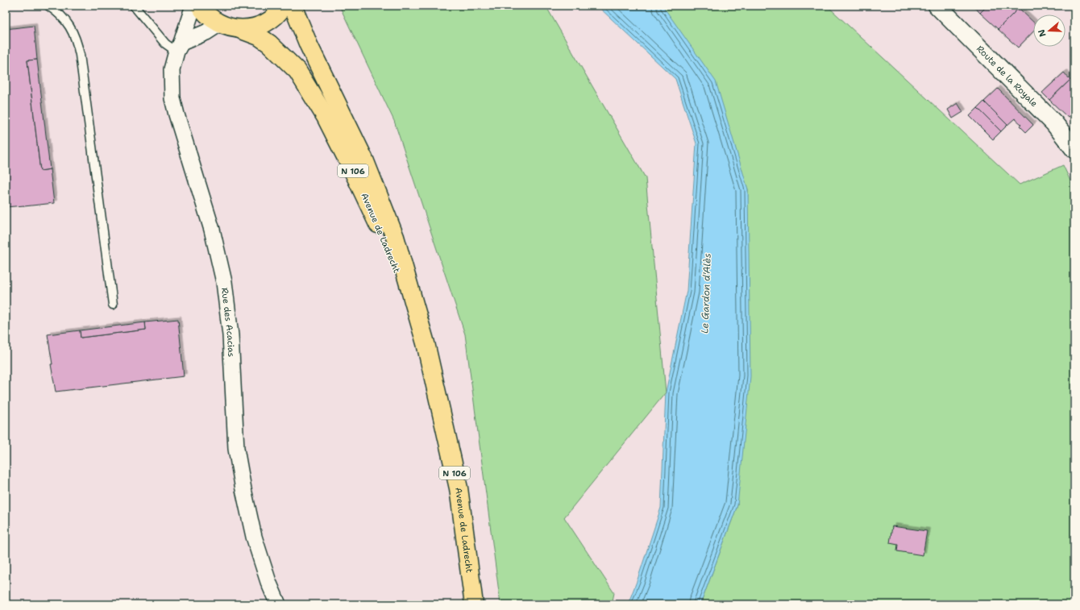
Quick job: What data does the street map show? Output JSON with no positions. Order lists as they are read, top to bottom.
{
  "streets": {
    "main road": ["Route de la Royale", "N 106", "Avenue de Ladrecht"],
    "street": ["Rue des Acacias"]
  },
  "water": ["Le Gardon d'Alès"],
  "north": "left"
}
